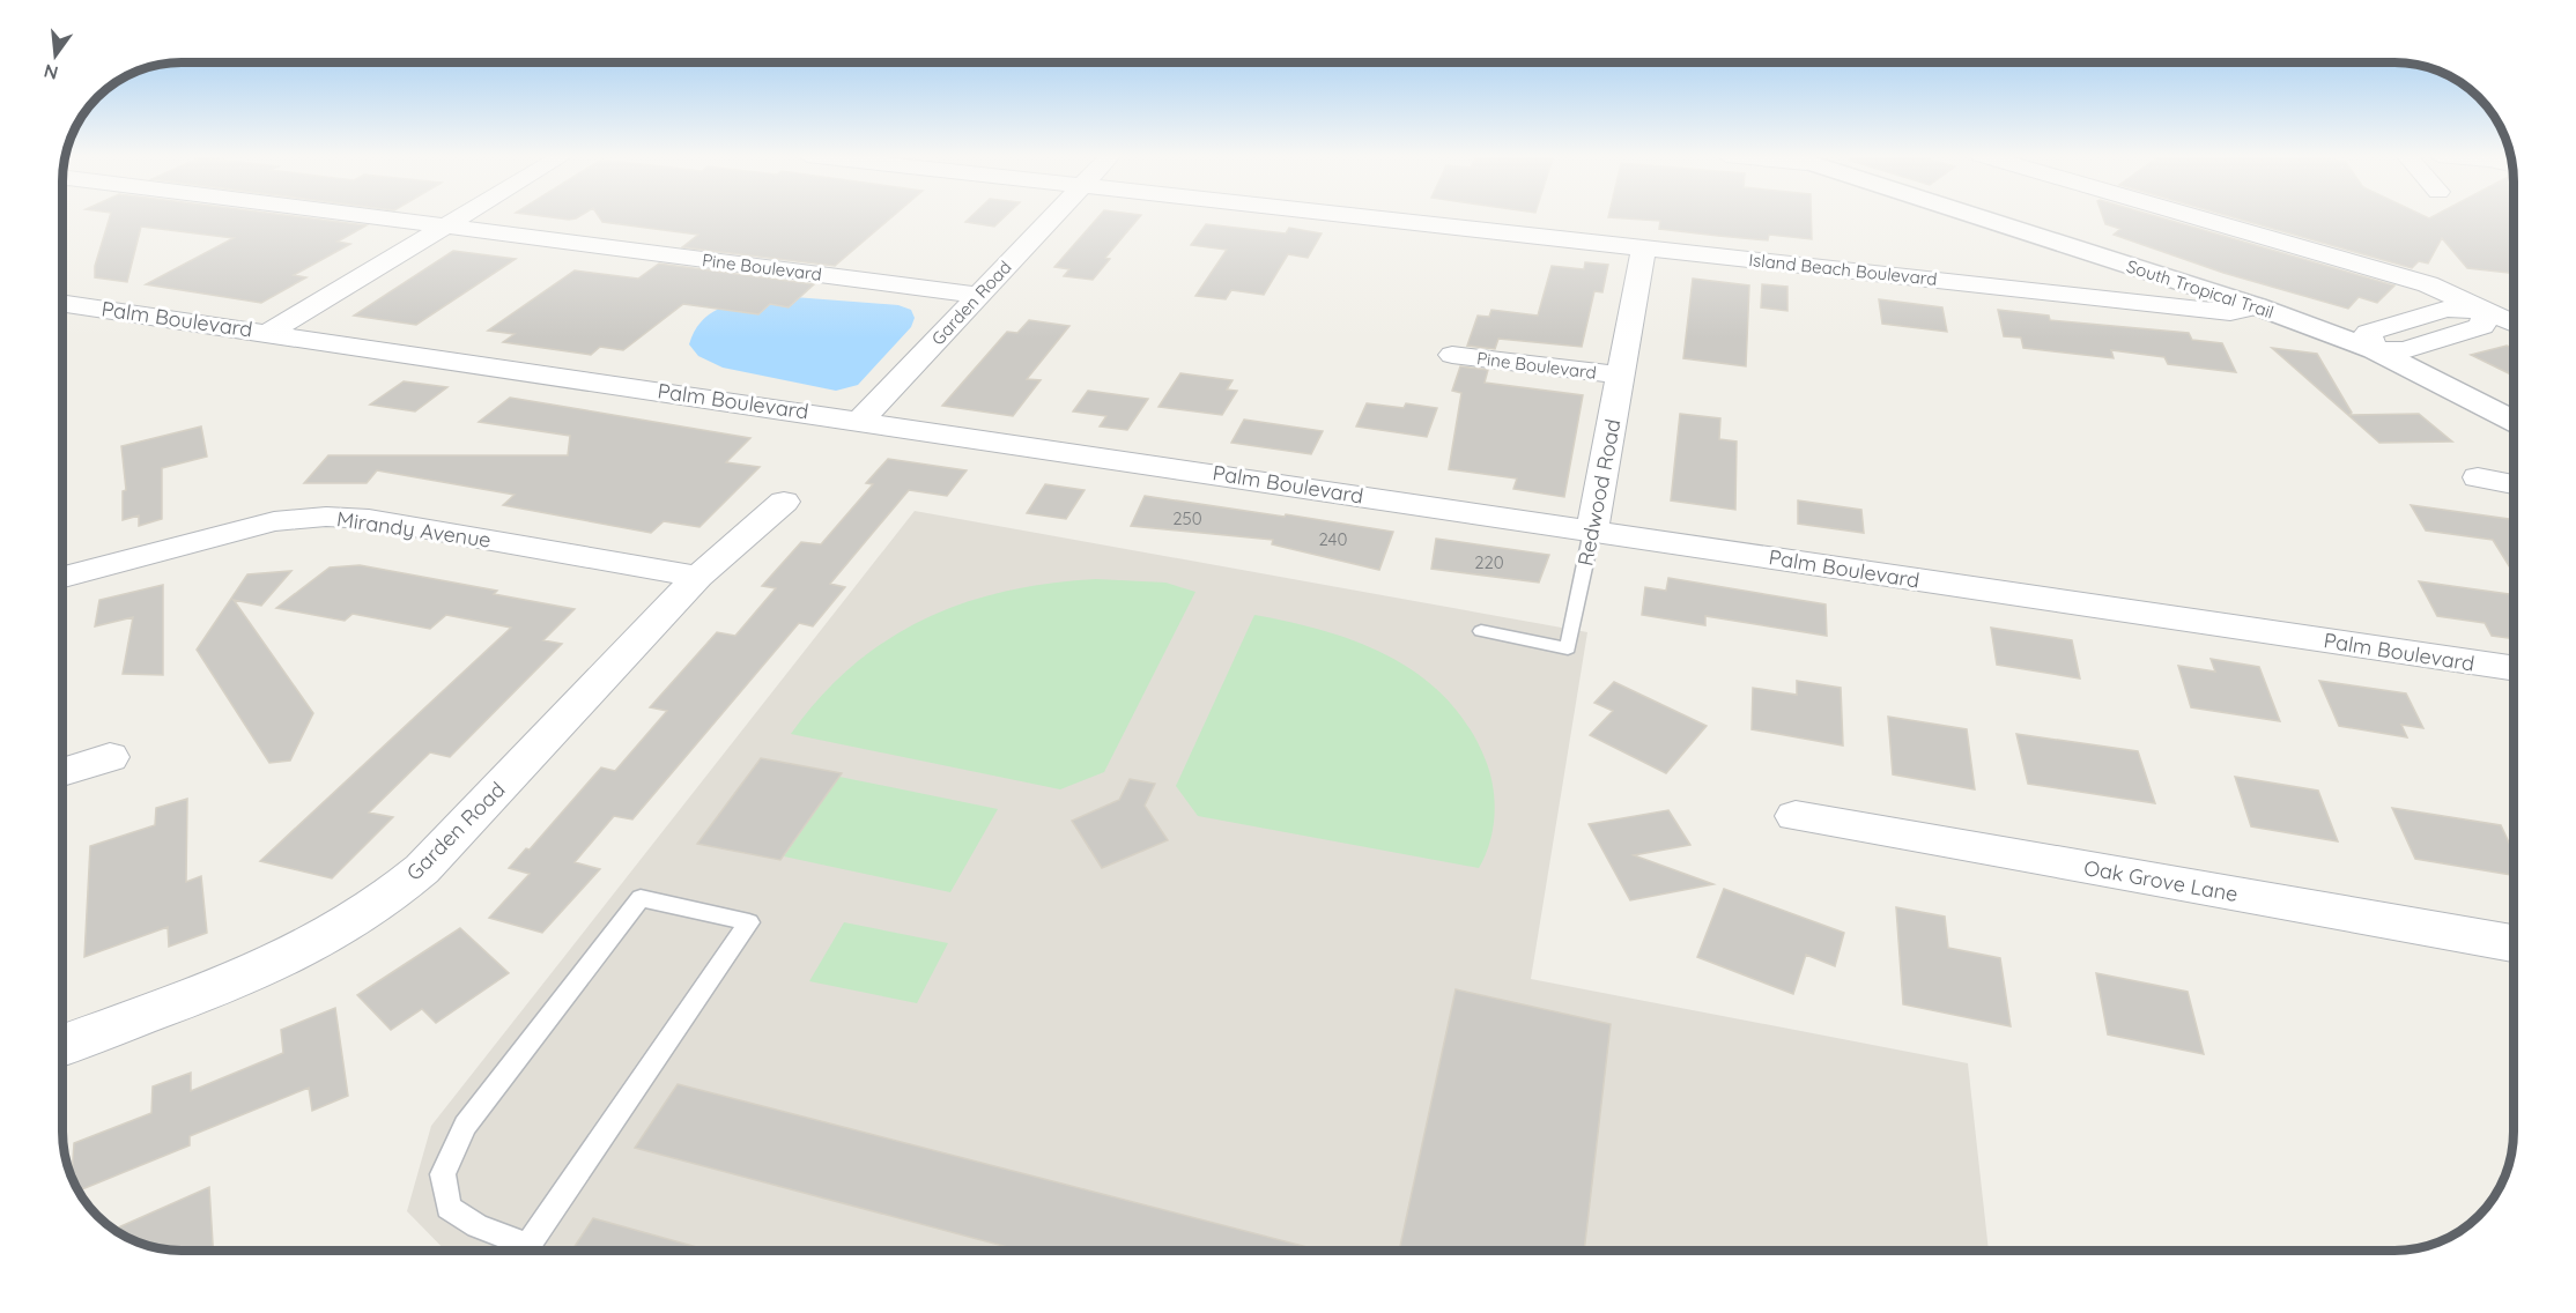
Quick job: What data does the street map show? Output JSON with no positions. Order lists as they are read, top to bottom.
{
  "streets": {
    "street": [
      "Pine Boulevard",
      "Island Beach Boulevard",
      "South Tropical Trail",
      "Garden Road",
      "Palm Boulevard",
      "Redwood Road",
      "Mirandy Avenue",
      "Oak Grove Lane"
    ]
  },
  "crossings": [
    ["Pine Boulevard", "Garden Road"],
    ["Pine Boulevard", "Redwood Road"],
    ["Island Beach Boulevard", "South Tropical Trail"],
    ["Island Beach Boulevard", "Redwood Road"],
    ["Garden Road", "Palm Boulevard"],
    ["Garden Road", "Mirandy Avenue"],
    ["Palm Boulevard", "Redwood Road"]
  ],
  "house_numbers": ["250", "240", "220"],
  "north": "bottom"
}
